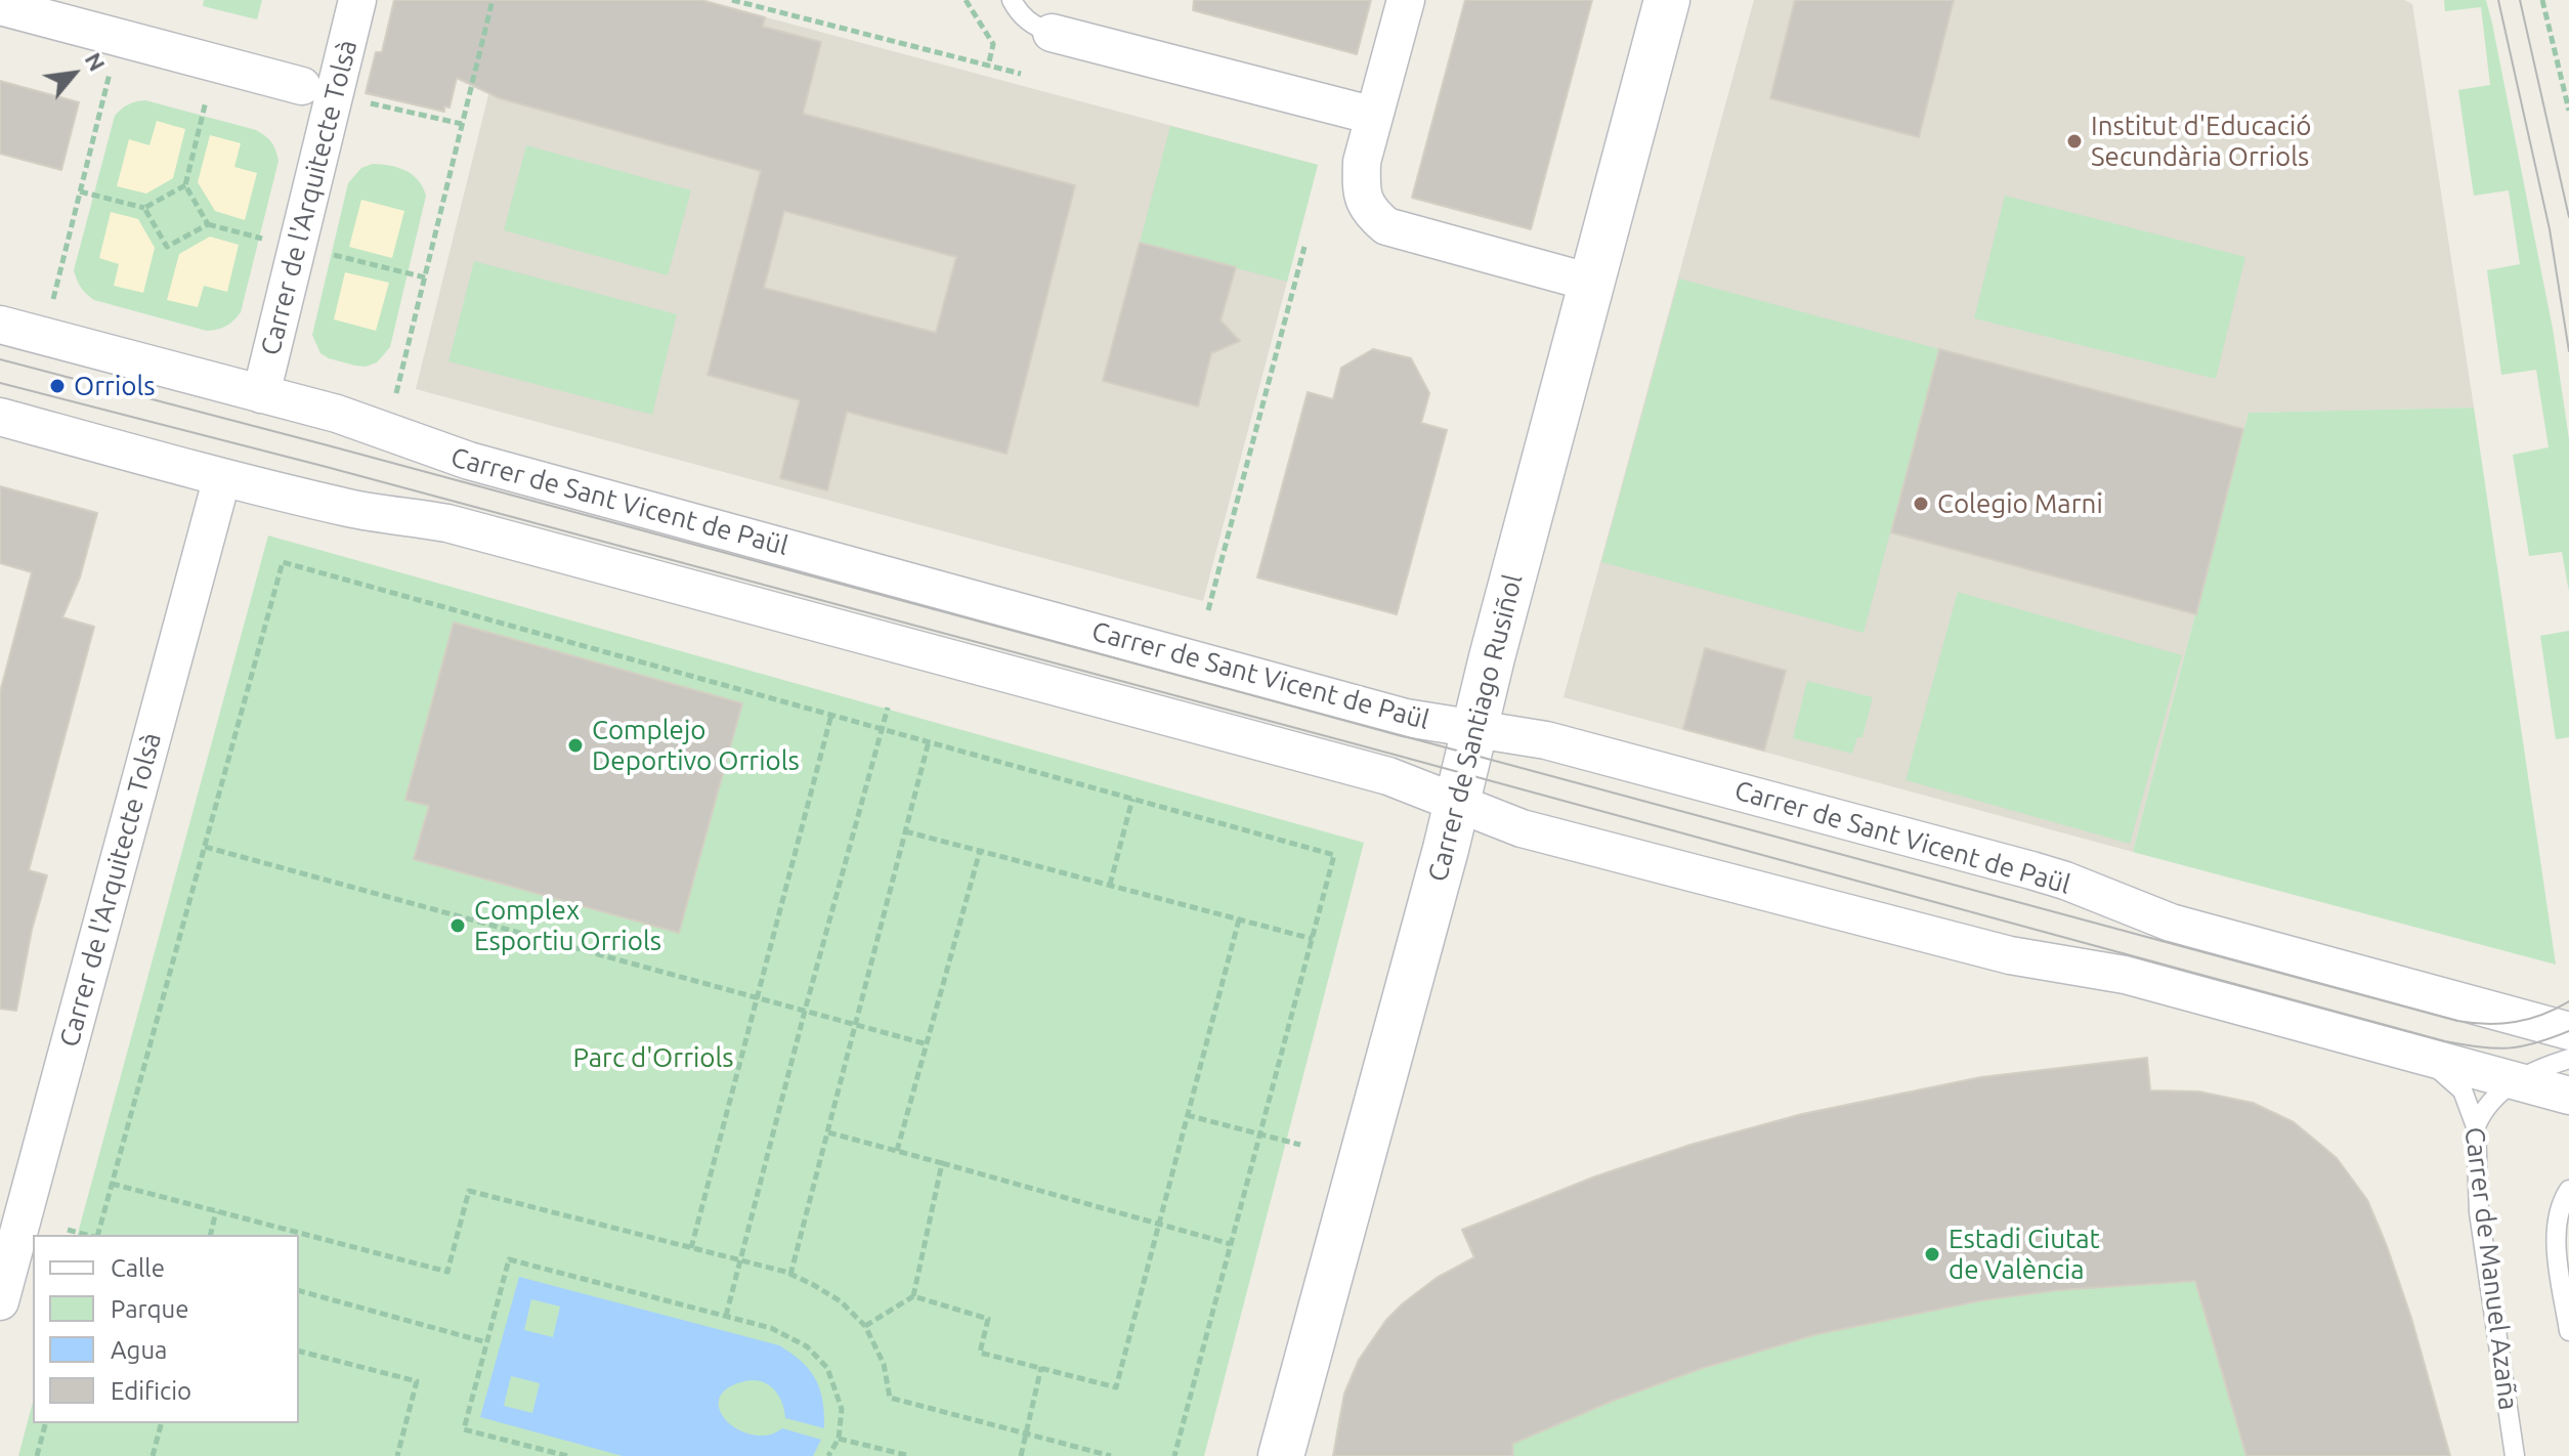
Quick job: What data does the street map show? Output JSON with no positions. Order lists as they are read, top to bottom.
{
  "streets": {
    "street": ["Carrer de l'Arquitecte Tolsà", "Carrer de Sant Vicent de Paül", "Carrer de Santiago Rusiñol"],
    "lane": ["Carrer de Manuel Azaña"]
  },
  "crossings": [
    ["Carrer de l'Arquitecte Tolsà", "Carrer de Sant Vicent de Paül"],
    ["Carrer de Sant Vicent de Paül", "Carrer de Santiago Rusiñol"]
  ],
  "parks": ["Parc d'Orriols"],
  "places": [
    "Institut d'Educació Secundària Orriols",
    "Orriols",
    "Colegio Marni",
    "Complejo Deportivo Orriols",
    "Complex Esportiu Orriols",
    "Estadi Ciutat de València"
  ],
  "legend": [
    "Calle",
    "Parque",
    "Agua",
    "Edificio"
  ],
  "north": "top right"
}
